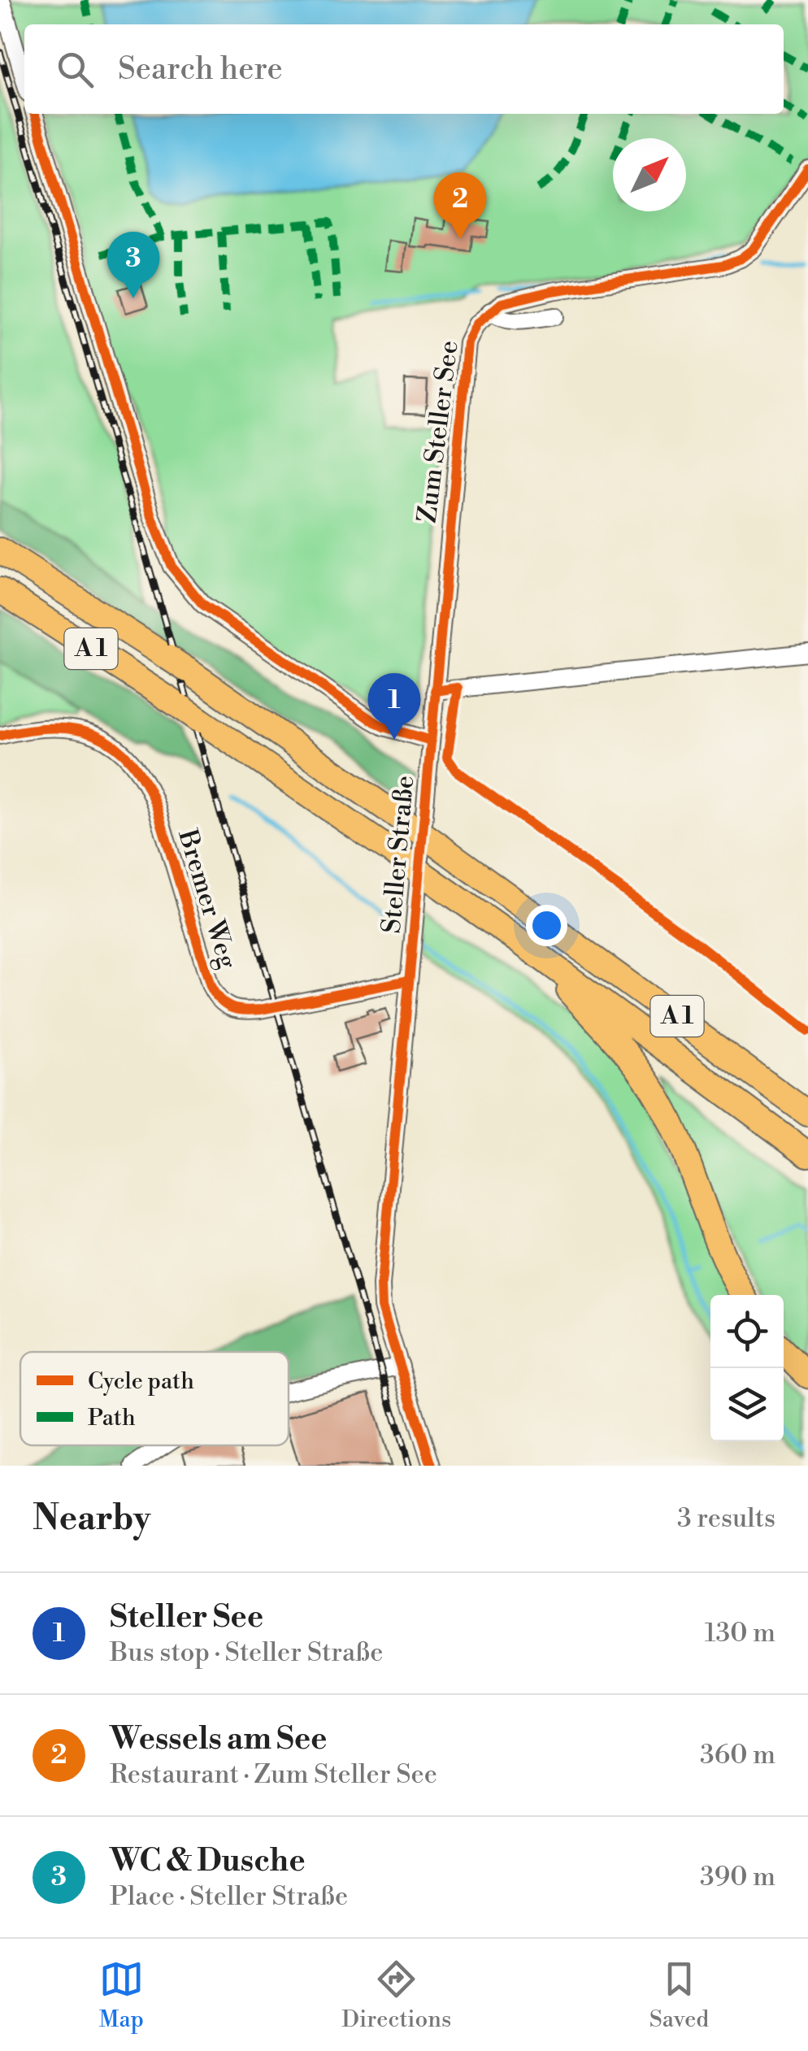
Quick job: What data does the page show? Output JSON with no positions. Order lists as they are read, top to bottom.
{
  "streets": {
    "highway": ["A 1"],
    "street": ["Zum Steller See", "Steller Straße", "Bremer Weg"]
  },
  "crossings": [
    ["Steller Straße", "Bremer Weg"]
  ],
  "legend": ["Cycle path", "Path"],
  "north": "top right",
  "page": {
    "search": "Search here",
    "pins": ["2", "3", "1"],
    "heading": ["Nearby", "3 results"],
    "list": [
      {
        "mark": "1",
        "name": "Steller See",
        "note": "Bus stop · Steller Straße",
        "value": "130 m"
      },
      {
        "mark": "2",
        "name": "Wessels am See",
        "note": "Restaurant · Zum Steller See",
        "value": "360 m"
      },
      {
        "mark": "3",
        "name": "WC & Dusche",
        "note": "Place · Steller Straße",
        "value": "390 m"
      }
    ],
    "nav": ["Map", "Directions", "Saved"]
  }
}
